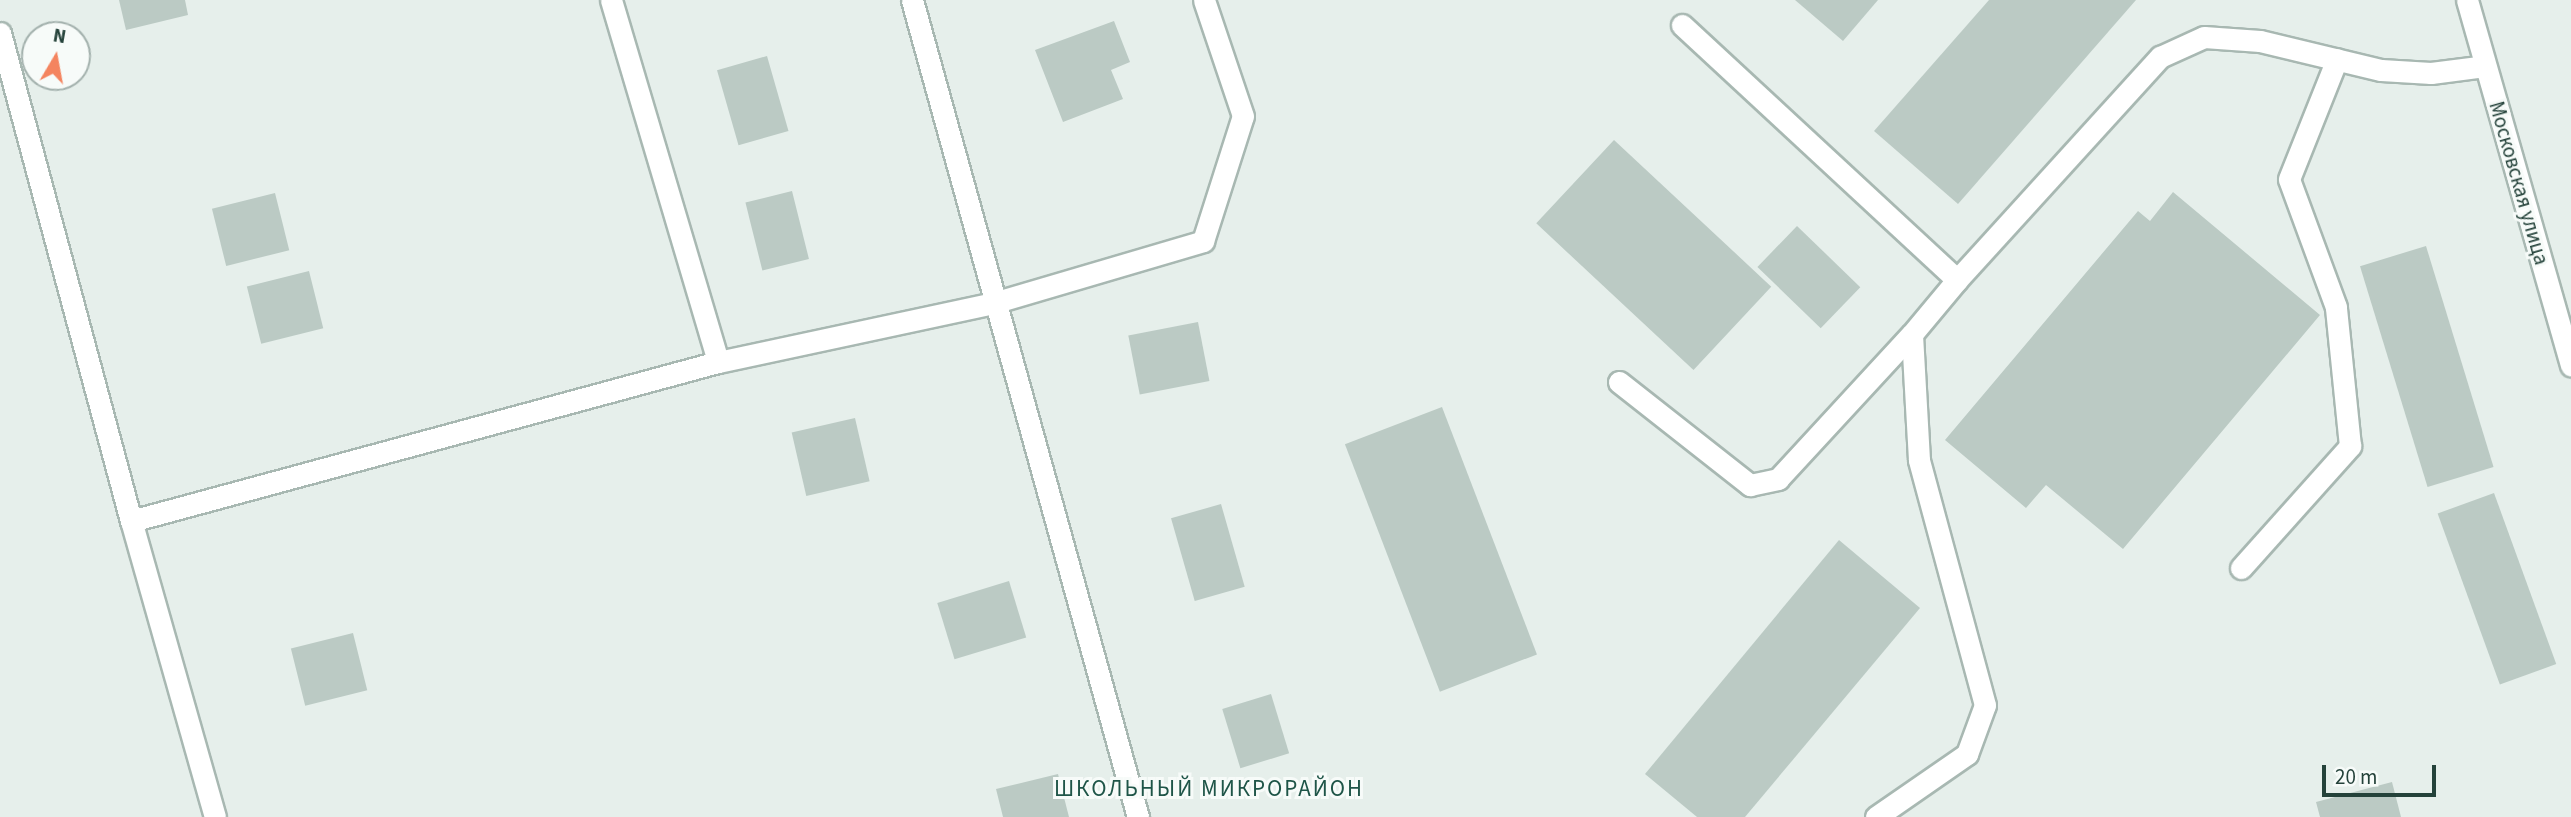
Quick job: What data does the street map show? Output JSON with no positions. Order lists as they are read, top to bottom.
{
  "streets": {
    "street": ["Московская улица"]
  },
  "districts": ["ШКОЛЬНЫЙ МИКРОРАЙОН"],
  "scale_bar": "20 m",
  "north": "top"
}
